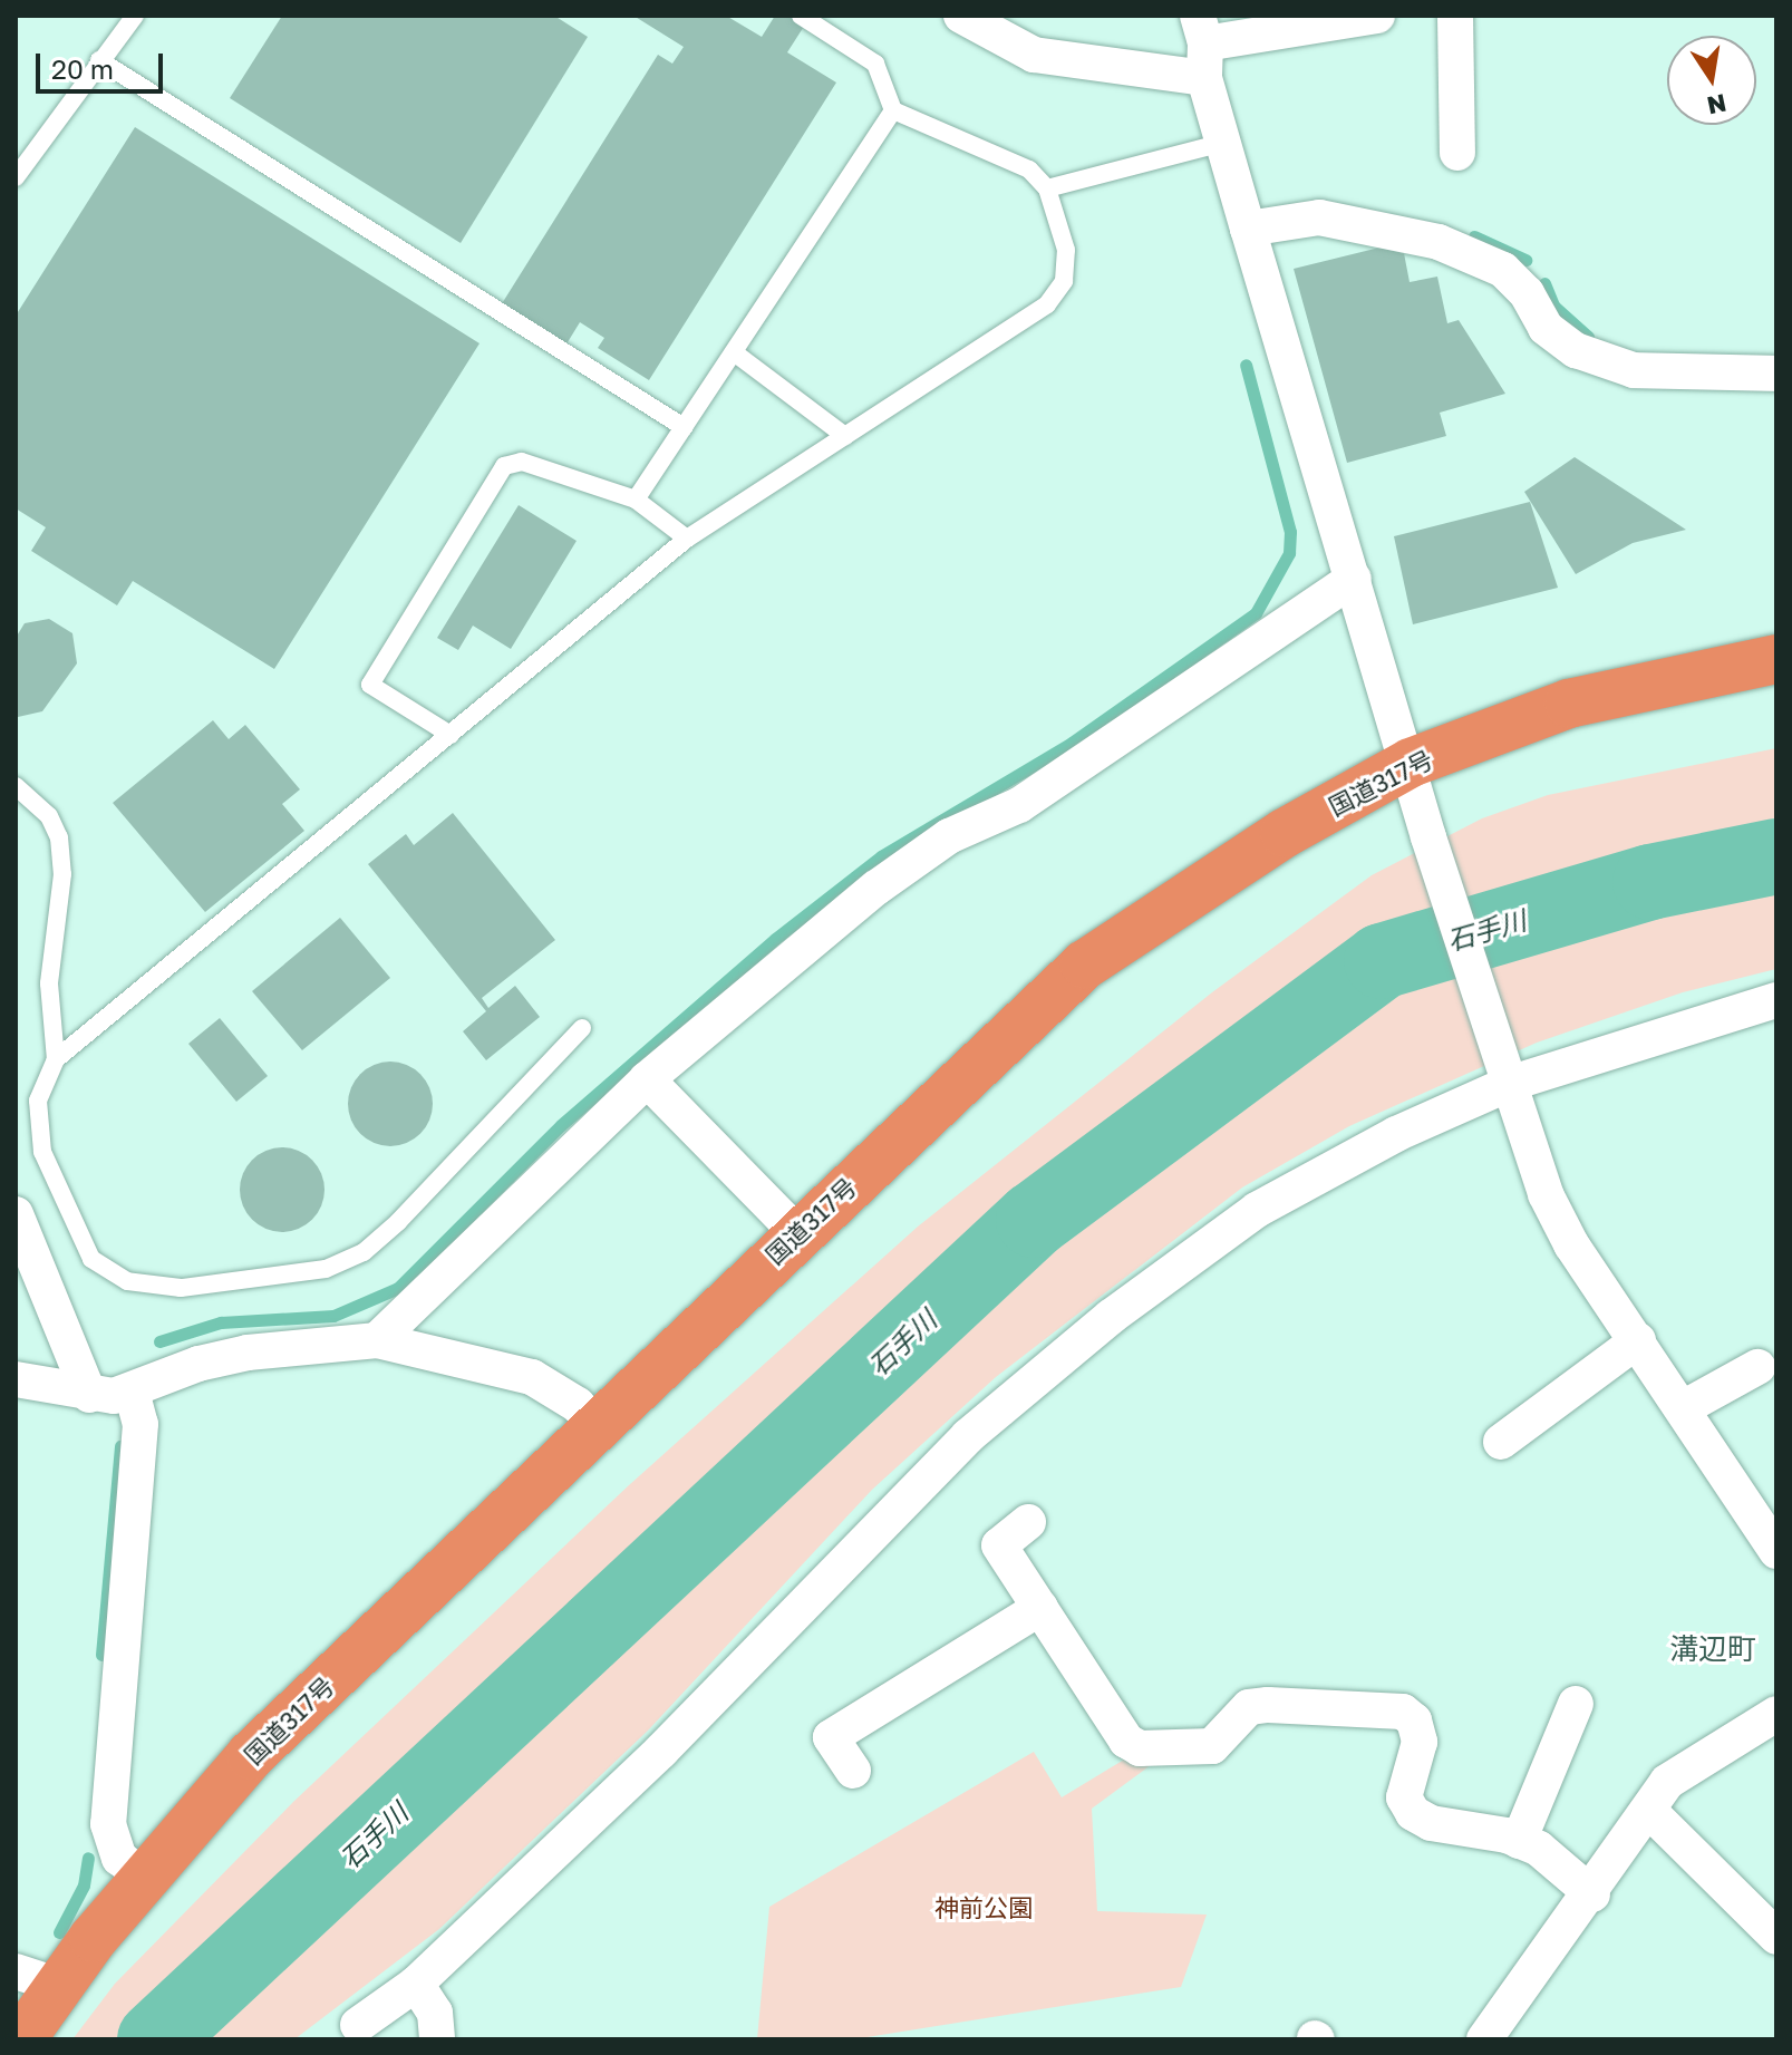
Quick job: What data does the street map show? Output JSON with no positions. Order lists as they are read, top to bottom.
{
  "streets": {
    "highway": ["国道317号"]
  },
  "districts": ["溝辺町"],
  "water": ["石手川"],
  "parks": ["神前公園"],
  "scale_bar": "20 m",
  "north": "bottom"
}
